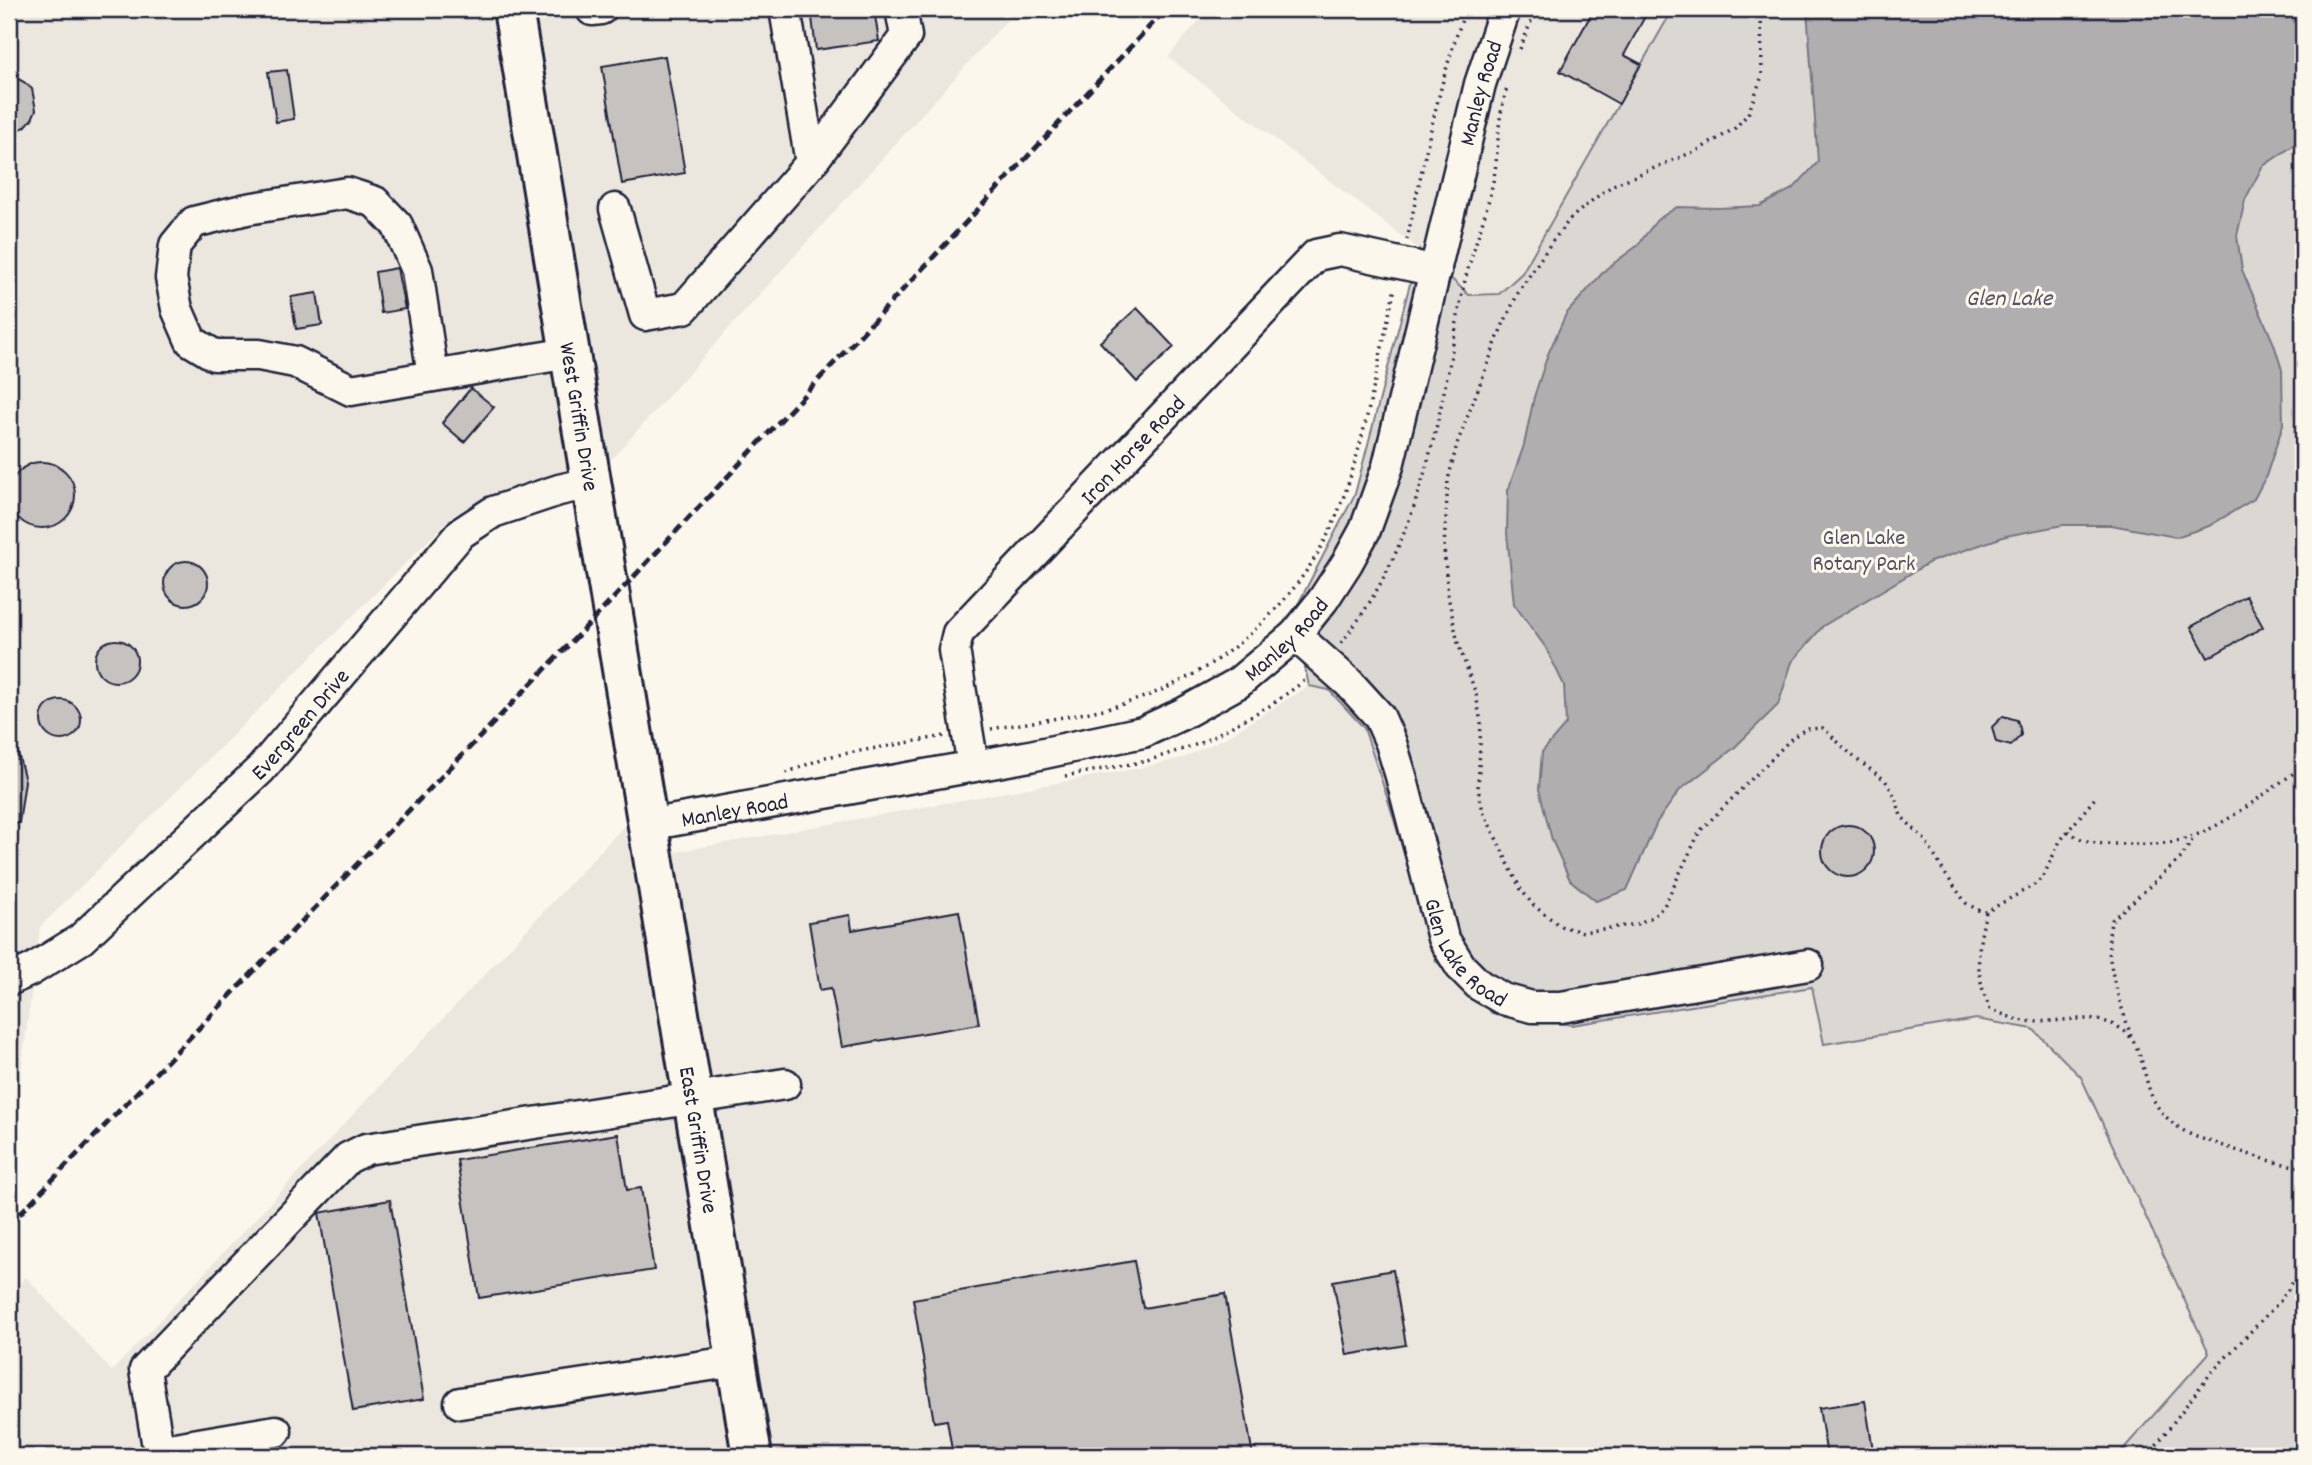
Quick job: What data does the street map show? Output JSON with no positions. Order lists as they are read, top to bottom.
{
  "streets": {
    "main road": ["West Griffin Drive", "East Griffin Drive"],
    "street": [
      "Manley Road",
      "Iron Horse Road",
      "Evergreen Drive",
      "Glen Lake Road"
    ]
  },
  "crossings": [
    ["Manley Road", "West Griffin Drive"],
    ["Manley Road", "Iron Horse Road"],
    ["Manley Road", "Glen Lake Road"],
    ["Manley Road", "East Griffin Drive"],
    ["West Griffin Drive", "Evergreen Drive"],
    ["West Griffin Drive", "East Griffin Drive"]
  ],
  "water": ["Glen Lake"],
  "parks": ["Glen Lake Rotary Park"]
}
